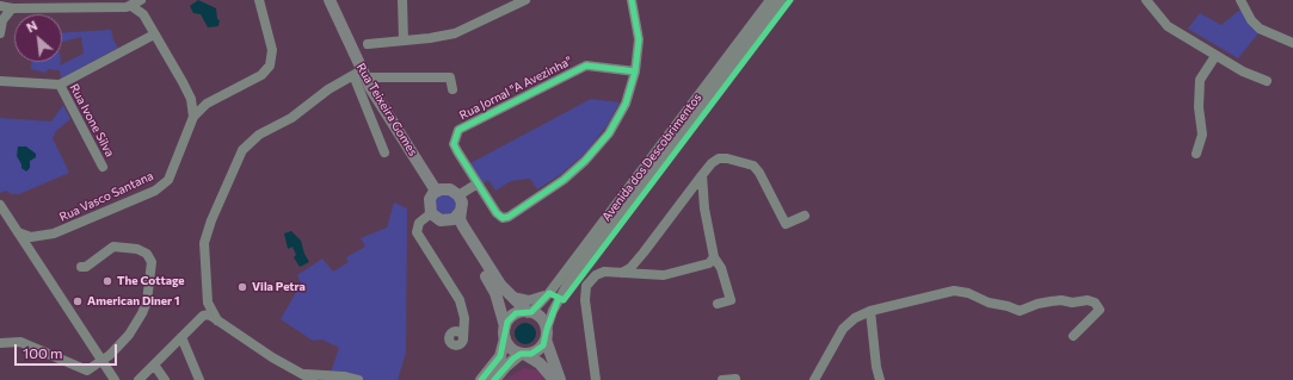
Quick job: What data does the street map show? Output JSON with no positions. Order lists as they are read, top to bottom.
{
  "streets": {
    "main road": ["Rua Teixeira Gomes"],
    "street": [
      "Rua Jornal \"A Avezinha\"",
      "Rua Ivone Silva",
      "Avenida dos Descobrimentos",
      "Rua Vasco Santana"
    ]
  },
  "places": ["The Cottage", "Vila Petra", "American Diner 1"],
  "scale_bar": "100 m",
  "north": "top left"
}
